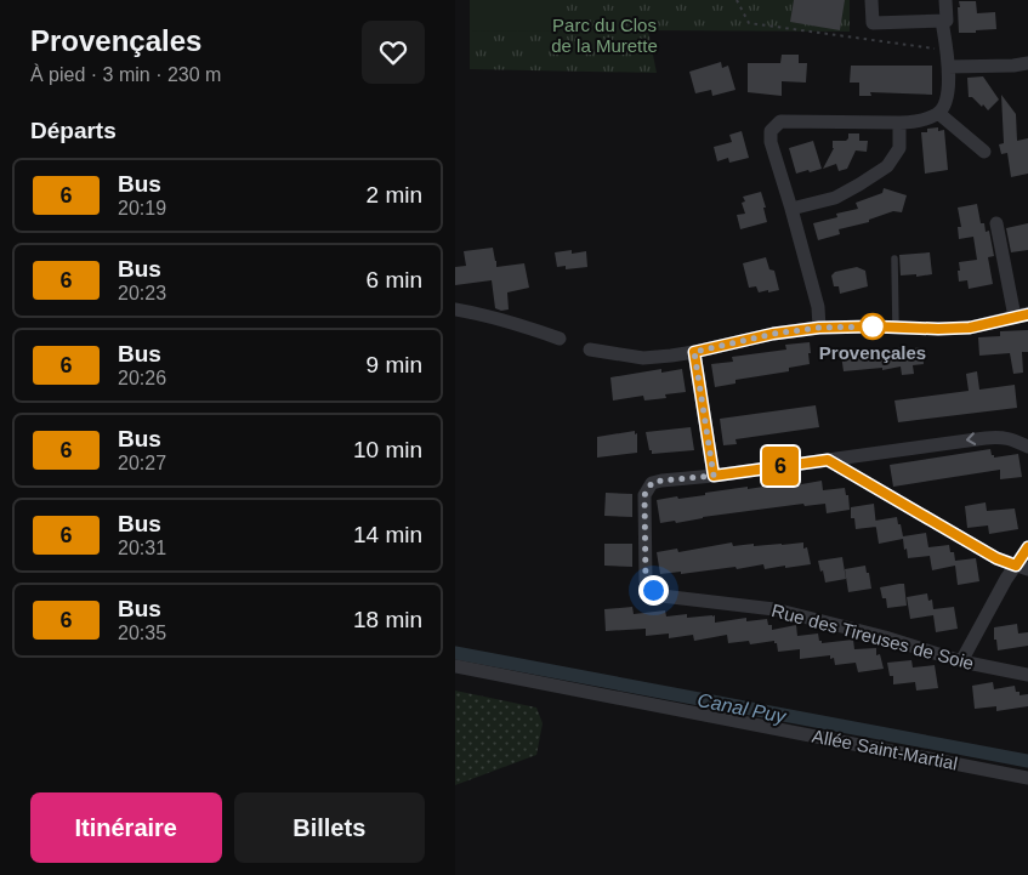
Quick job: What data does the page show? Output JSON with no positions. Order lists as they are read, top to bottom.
{
  "streets": {
    "street": ["Rue des Tireuses de Soie", "Allée Saint-Martial"]
  },
  "water": ["Canal Puy"],
  "parks": ["Parc du Clos de la Murette"],
  "places": ["Provençales"],
  "lines": ["bus line 6"],
  "page": {
    "heading": [
      ["Provençales", "À pied · 3 min · 230 m"],
      "Départs"
    ],
    "on_map": "6",
    "list": [
      {
        "mark": "6",
        "name": "Bus",
        "note": "20:19",
        "value": "2 min"
      },
      {
        "mark": "6",
        "name": "Bus",
        "note": "20:23",
        "value": "6 min"
      },
      {
        "mark": "6",
        "name": "Bus",
        "note": "20:26",
        "value": "9 min"
      },
      {
        "mark": "6",
        "name": "Bus",
        "note": "20:27",
        "value": "10 min"
      },
      {
        "mark": "6",
        "name": "Bus",
        "note": "20:31",
        "value": "14 min"
      },
      {
        "mark": "6",
        "name": "Bus",
        "note": "20:35",
        "value": "18 min"
      }
    ],
    "buttons": ["Itinéraire", "Billets"]
  }
}
